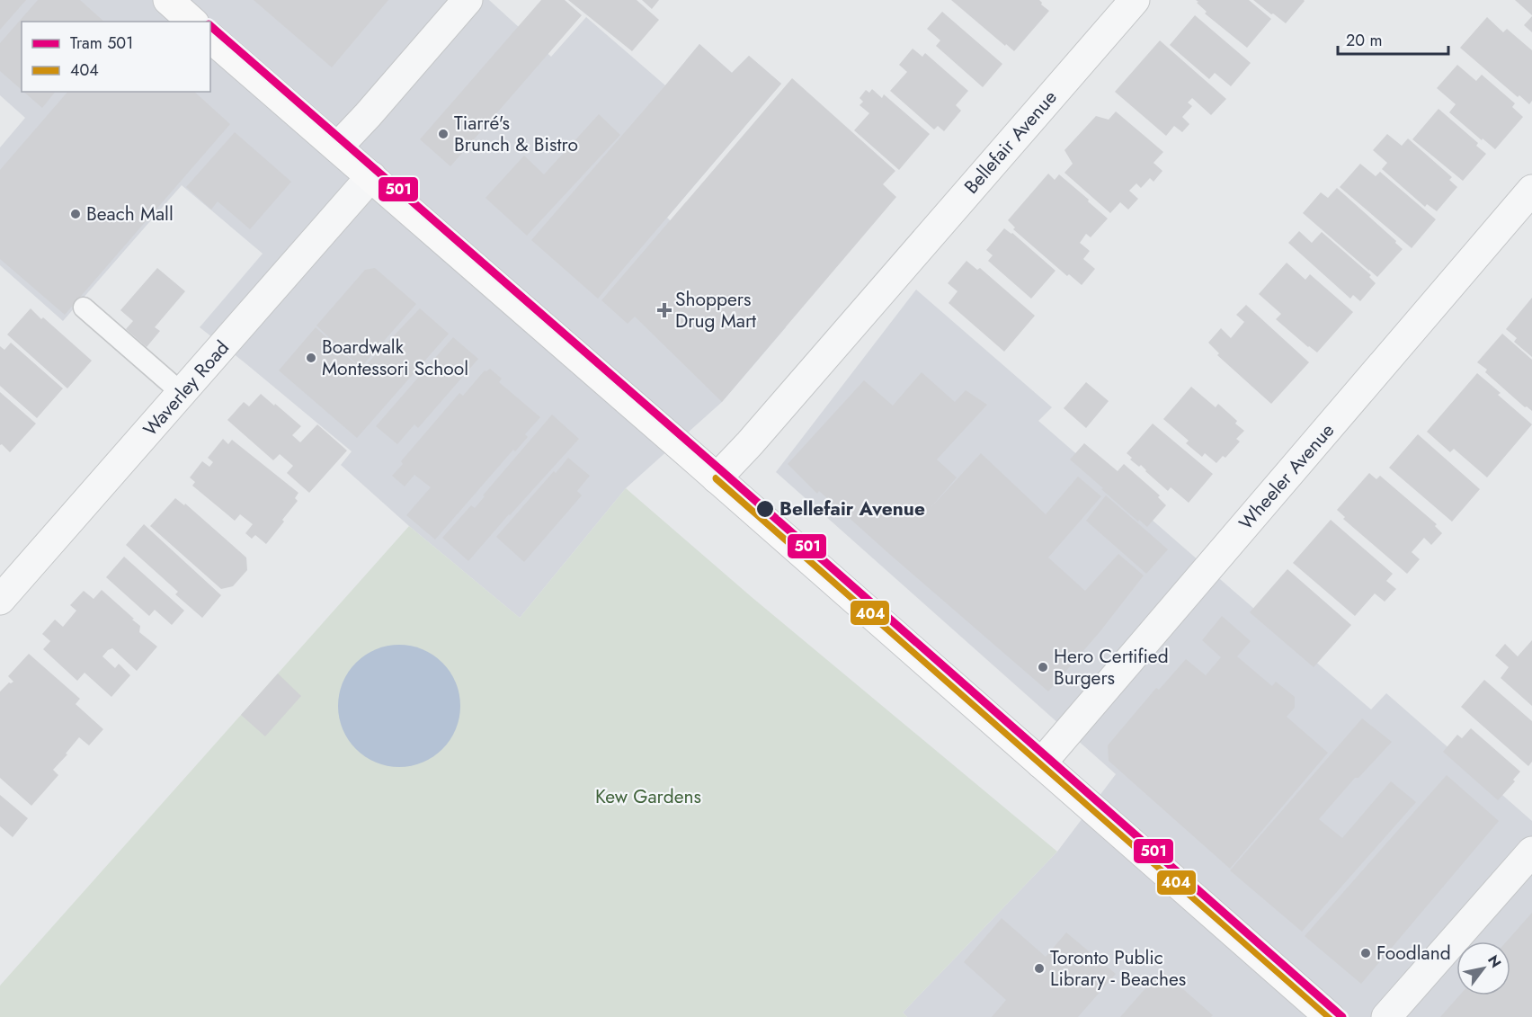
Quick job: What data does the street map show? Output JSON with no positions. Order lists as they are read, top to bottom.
{
  "streets": {
    "street": ["Bellefair Avenue", "Waverley Road", "Wheeler Avenue"]
  },
  "parks": ["Kew Gardens"],
  "places": {
    "other": [
      "Tiarré's Brunch & Bistro",
      "Beach Mall",
      "Boardwalk Montessori School",
      "Bellefair Avenue",
      "Hero Certified Burgers",
      "Foodland",
      "Toronto Public Library - Beaches"
    ],
    "health": ["Shoppers Drug Mart"]
  },
  "lines": ["tram line 501", "transit line 404"],
  "legend": ["Tram 501", "404"],
  "scale_bar": "20 m",
  "north": "top right"
}
